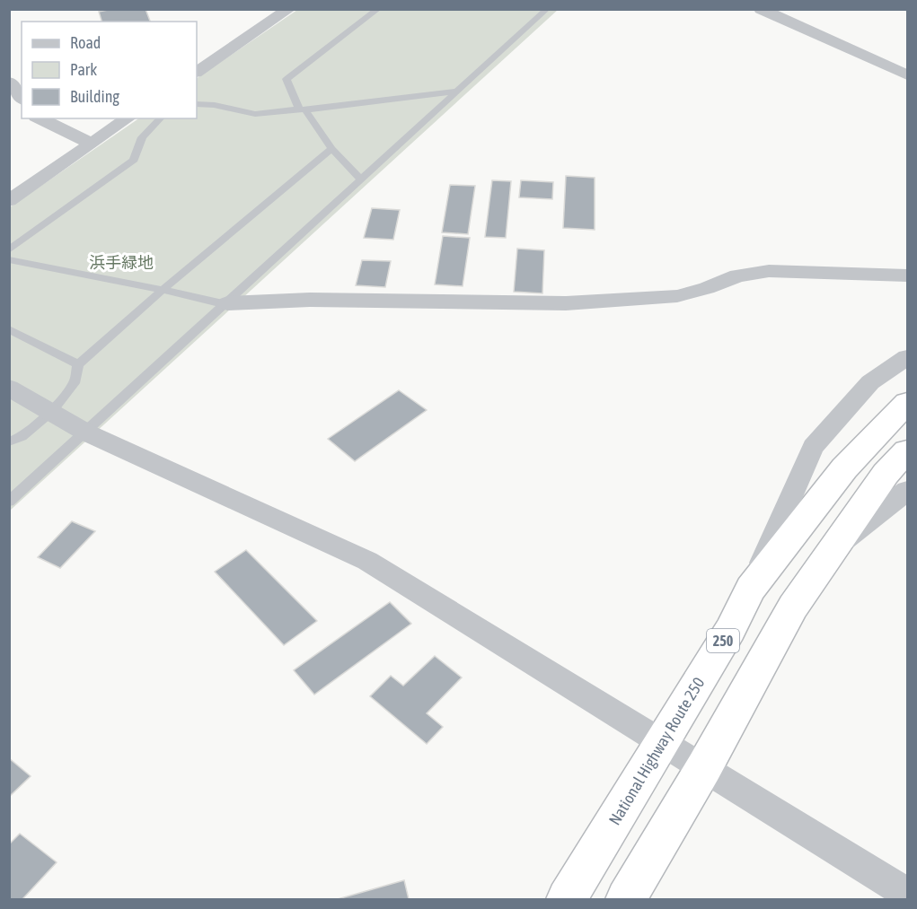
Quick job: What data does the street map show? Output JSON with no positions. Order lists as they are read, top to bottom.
{
  "streets": {
    "highway": ["250", "National Highway Route 250"]
  },
  "parks": ["浜手緑地"],
  "legend": ["Road", "Park", "Building"]
}
